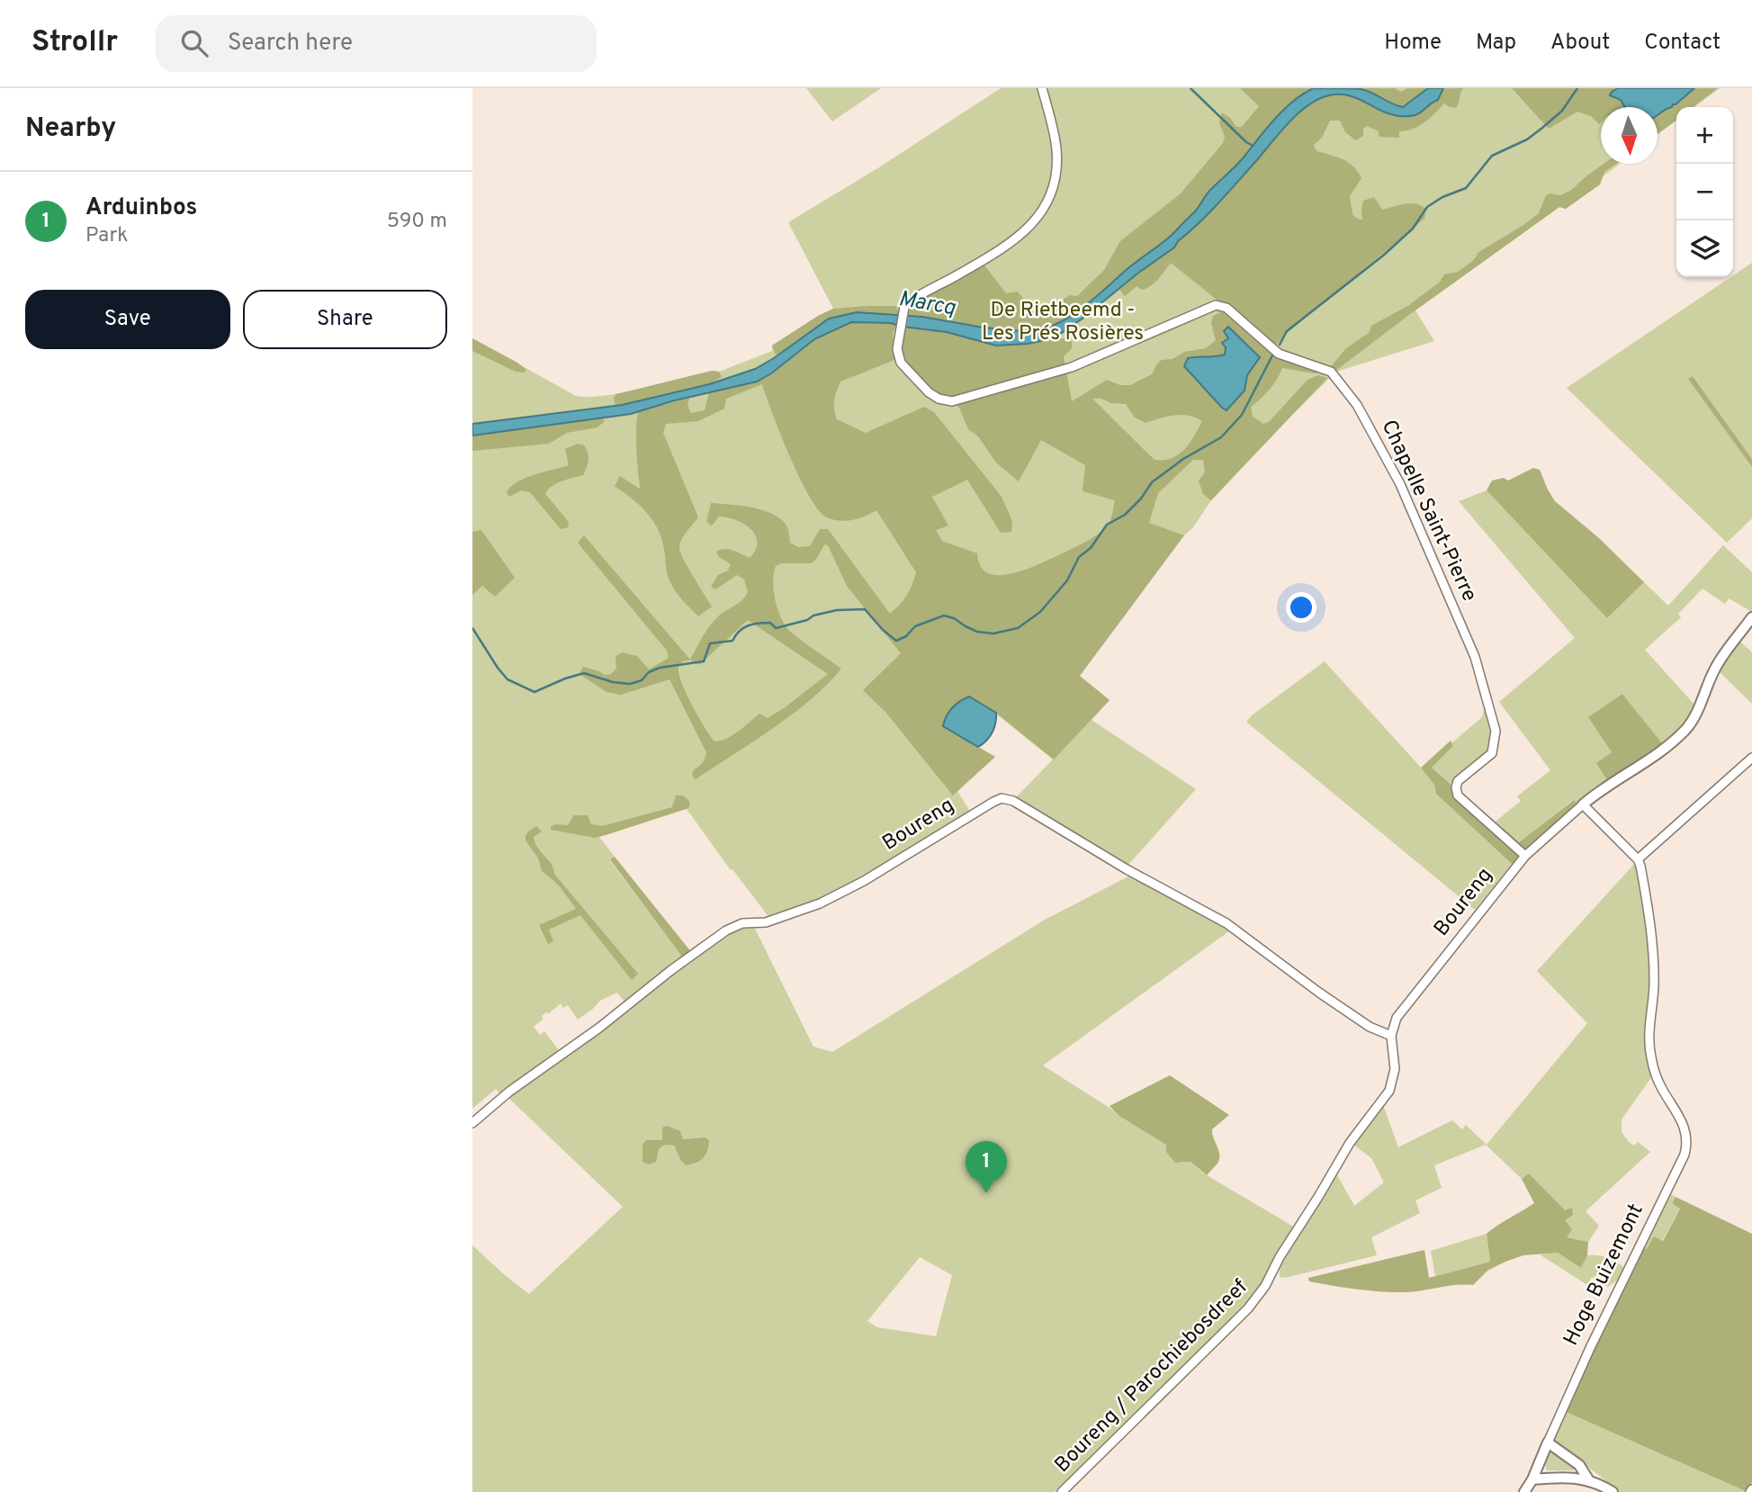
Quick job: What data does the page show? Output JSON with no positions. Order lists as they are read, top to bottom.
{
  "streets": {
    "street": [
      "Chapelle Saint-Pierre",
      "Boureng",
      "Hoge Buizemont",
      "Boureng / Parochiebosdreef"
    ]
  },
  "crossings": [
    ["Chapelle Saint-Pierre", "Boureng"],
    ["Boureng", "Boureng / Parochiebosdreef"]
  ],
  "water": ["Marcq"],
  "parks": ["De Rietbeemd - Les Prés Rosières"],
  "north": "bottom",
  "page": {
    "header": "Strollr",
    "search": "Search here",
    "nav": [
      "Home",
      "Map",
      "About",
      "Contact"
    ],
    "heading": "Nearby",
    "map_buttons": ["+", "−"],
    "list": [
      {
        "mark": "1",
        "name": "Arduinbos",
        "note": "Park",
        "value": "590 m"
      }
    ],
    "buttons": ["Save", "Share"],
    "pins": "1"
  }
}
